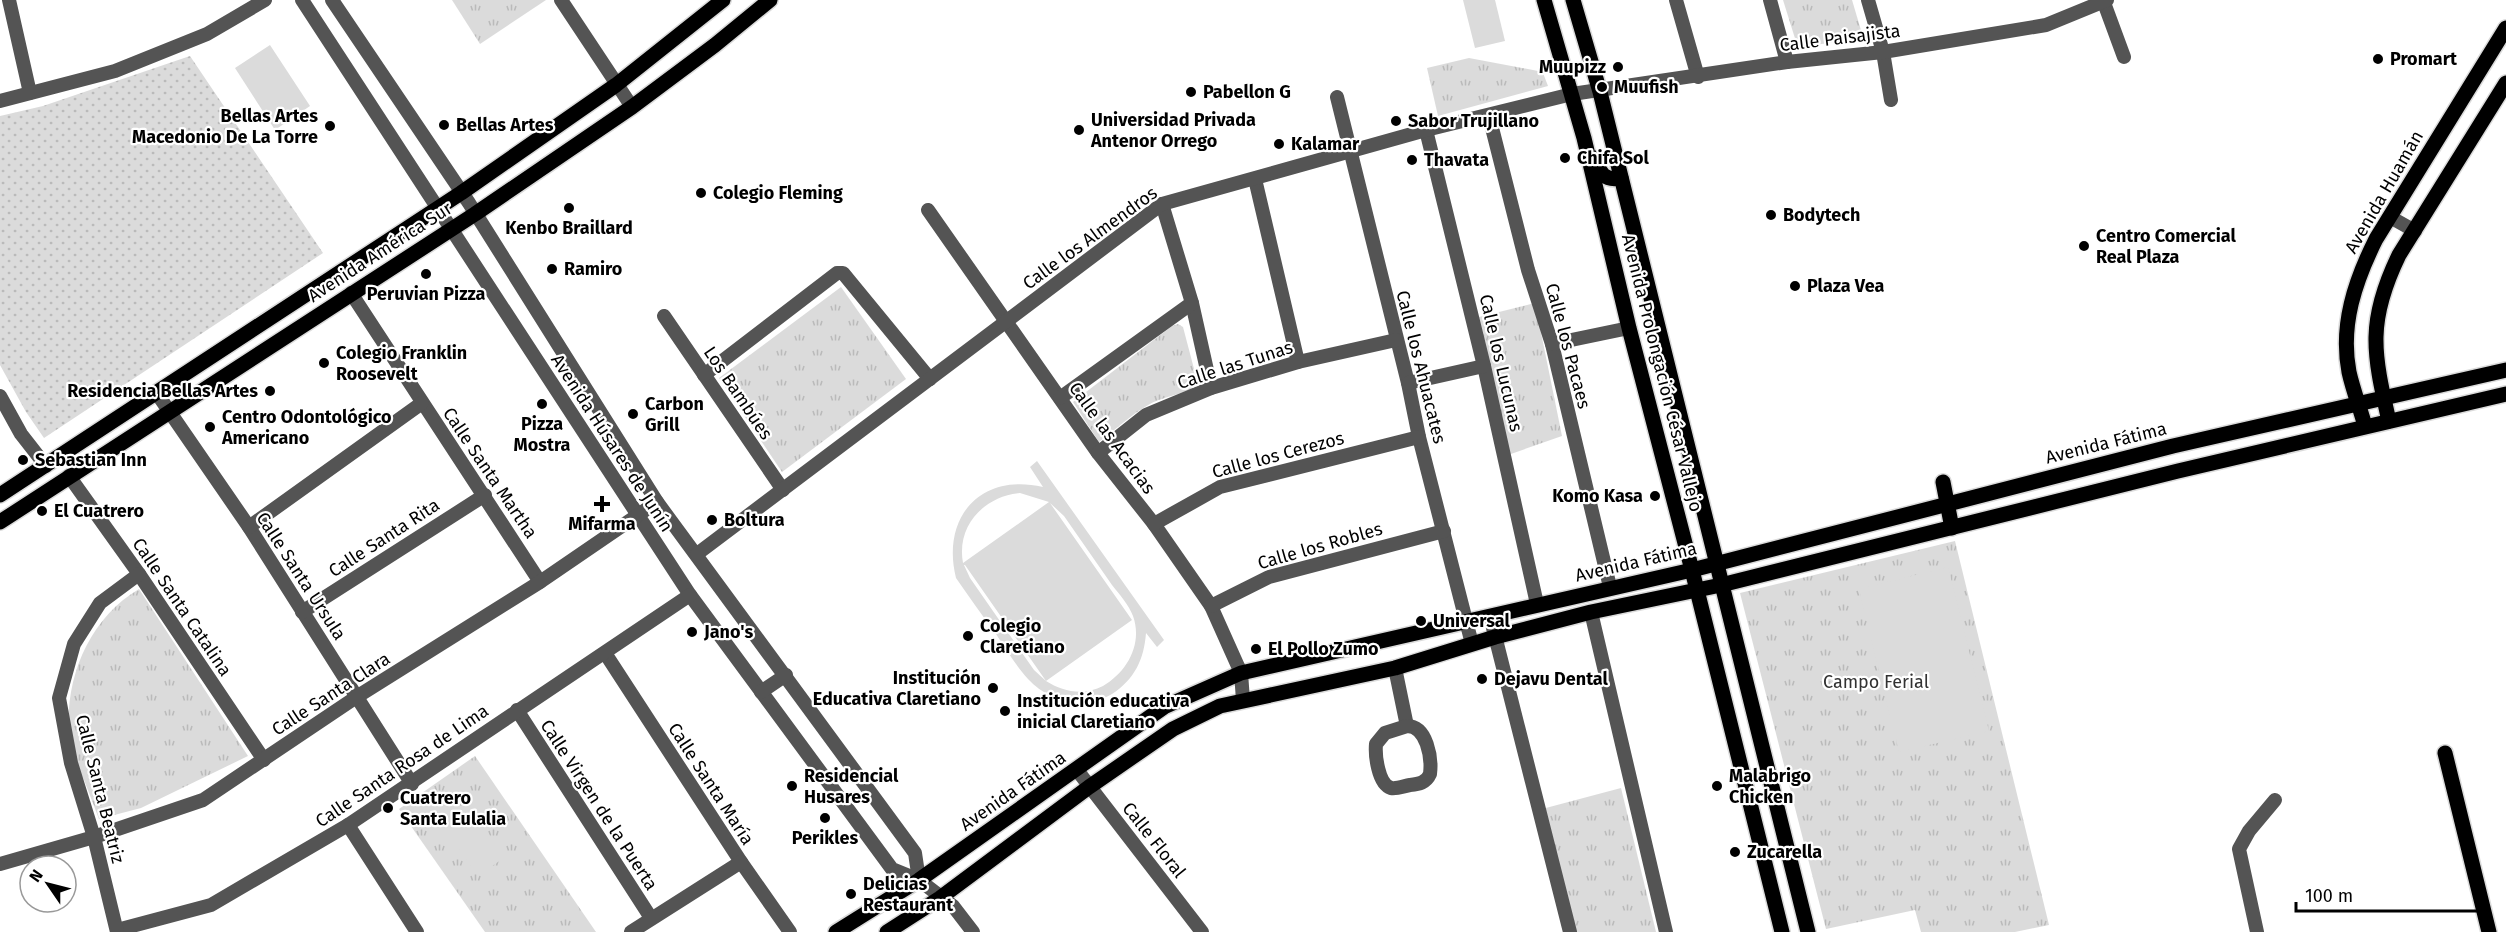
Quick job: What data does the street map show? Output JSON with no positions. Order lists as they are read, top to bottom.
{
  "streets": {
    "main road": [
      "Avenida Huamán",
      "Avenida América Sur",
      "Avenida Prolongación César Vallejo",
      "Avenida Fátima"
    ],
    "street": [
      "Calle Paisajista",
      "Calle los Almendros",
      "Calle los Pacaes",
      "Calle los Lucunas",
      "Calle las Tunas",
      "Calle los Ahuacates",
      "Los Bambúes",
      "Calle las Acacias",
      "Avenida Húsares de Junín",
      "Calle los Cerezos",
      "Calle Santa Martha",
      "Calle Santa Rita",
      "Calle los Robles",
      "Calle Santa Ursula",
      "Calle Santa Catalina",
      "Calle Santa Clara",
      "Calle Santa Rosa de Lima",
      "Calle Santa María",
      "Calle Santa Beatriz",
      "Calle Virgen de la Puerta",
      "Calle Floral"
    ]
  },
  "crossings": [
    ["Calle Paisajista", "Calle los Almendros"],
    ["Calle Paisajista", "Avenida Prolongación César Vallejo"],
    ["Avenida Huamán", "Avenida Fátima"],
    ["Calle los Almendros", "Calle los Pacaes"],
    ["Calle los Almendros", "Calle los Lucunas"],
    ["Calle los Almendros", "Calle los Ahuacates"],
    ["Calle los Almendros", "Avenida Prolongación César Vallejo"],
    ["Calle los Almendros", "Los Bambúes"],
    ["Calle los Almendros", "Calle las Acacias"],
    ["Calle los Almendros", "Avenida Húsares de Junín"],
    ["Avenida América Sur", "Avenida Húsares de Junín"],
    ["Avenida América Sur", "Calle Santa Martha"],
    ["Avenida América Sur", "Calle Santa Ursula"],
    ["Avenida América Sur", "Calle Santa Catalina"],
    ["Calle los Pacaes", "Avenida Fátima"],
    ["Calle los Lucunas", "Avenida Fátima"],
    ["Calle las Tunas", "Calle los Ahuacates"],
    ["Calle las Tunas", "Calle las Acacias"],
    ["Calle los Ahuacates", "Avenida Fátima"],
    ["Calle los Ahuacates", "Calle los Cerezos"],
    ["Calle los Ahuacates", "Calle los Robles"],
    ["Avenida Prolongación César Vallejo", "Avenida Fátima"],
    ["Calle las Acacias", "Avenida Fátima"],
    ["Calle las Acacias", "Calle los Cerezos"],
    ["Calle las Acacias", "Calle los Robles"],
    ["Avenida Húsares de Junín", "Avenida Fátima"],
    ["Avenida Húsares de Junín", "Calle Santa Clara"],
    ["Avenida Húsares de Junín", "Calle Santa Rosa de Lima"],
    ["Avenida Fátima", "Calle Floral"],
    ["Calle Santa Martha", "Calle Santa Rita"],
    ["Calle Santa Martha", "Calle Santa Clara"],
    ["Calle Santa Rita", "Calle Santa Ursula"],
    ["Calle Santa Ursula", "Calle Santa Clara"],
    ["Calle Santa Ursula", "Calle Santa Rosa de Lima"],
    ["Calle Santa Catalina", "Calle Santa Clara"],
    ["Calle Santa Catalina", "Calle Santa Beatriz"],
    ["Calle Santa Clara", "Calle Santa Beatriz"],
    ["Calle Santa Rosa de Lima", "Calle Santa María"],
    ["Calle Santa Rosa de Lima", "Calle Santa Beatriz"],
    ["Calle Santa Rosa de Lima", "Calle Virgen de la Puerta"]
  ],
  "parks": ["Campo Ferial"],
  "places": {
    "other": [
      "Promart",
      "Muupizz",
      "Muufish",
      "Pabellon G",
      "Sabor Trujillano",
      "Bellas Artes",
      "Bellas Artes Macedonio De La Torre",
      "Universidad Privada Antenor Orrego",
      "Kalamar",
      "Chifa Sol",
      "Thavata",
      "Colegio Fleming",
      "Kenbo Braillard",
      "Bodytech",
      "Centro Comercial Real Plaza",
      "Ramiro",
      "Peruvian Pizza",
      "Plaza Vea",
      "Colegio Franklin Roosevelt",
      "Residencia Bellas Artes",
      "Pizza Mostra",
      "Carbon Grill",
      "Centro Odontológico Americano",
      "Sebastian Inn",
      "Komo Kasa",
      "El Cuatrero",
      "Boltura",
      "Universal",
      "Jano's",
      "Colegio Claretiano",
      "El Pollo Zumo",
      "Dejavu Dental",
      "Institución Educativa Claretiano",
      "Institución educativa inicial Claretiano",
      "Residencial Husares",
      "Malabrigo Chicken",
      "Cuatrero Santa Eulalia",
      "Perikles",
      "Zucarella",
      "Delicias Restaurant"
    ],
    "health": ["Mifarma"]
  },
  "scale_bar": "100 m",
  "north": "top left"
}
